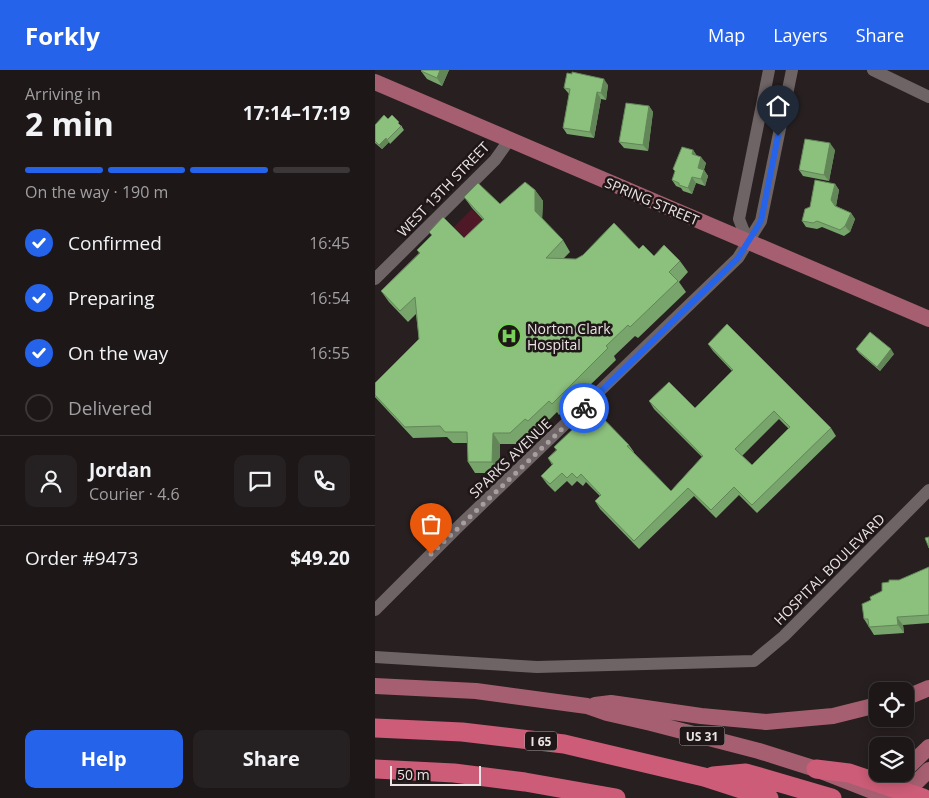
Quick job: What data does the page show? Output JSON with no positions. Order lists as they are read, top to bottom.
{
  "streets": {
    "highway": ["I 65"],
    "main road": ["SPRING STREET", "US 31"],
    "street": ["WEST 13TH STREET", "SPARKS AVENUE", "HOSPITAL BOULEVARD"]
  },
  "crossings": [
    ["WEST 13TH STREET", "SPRING STREET"],
    ["SPRING STREET", "SPARKS AVENUE"]
  ],
  "places": {
    "hospital": ["Norton Clark Hospital"]
  },
  "scale_bar": "50 m",
  "page": {
    "header": "Forkly",
    "nav": ["Map", "Layers", "Share"],
    "heading": ["2 min", "Arriving in", "17:14–17:19"],
    "panel": [
      "Jordan",
      "Courier · 4.6",
      "Order #9473",
      "$49.20"
    ],
    "bar": "On the way · 190 m",
    "list": [
      ["Confirmed", "16:45"],
      ["Preparing", "16:54"],
      ["On the way", "16:55"],
      "Delivered"
    ],
    "buttons": ["Help", "Share"],
    "scale": "50 m"
  }
}
